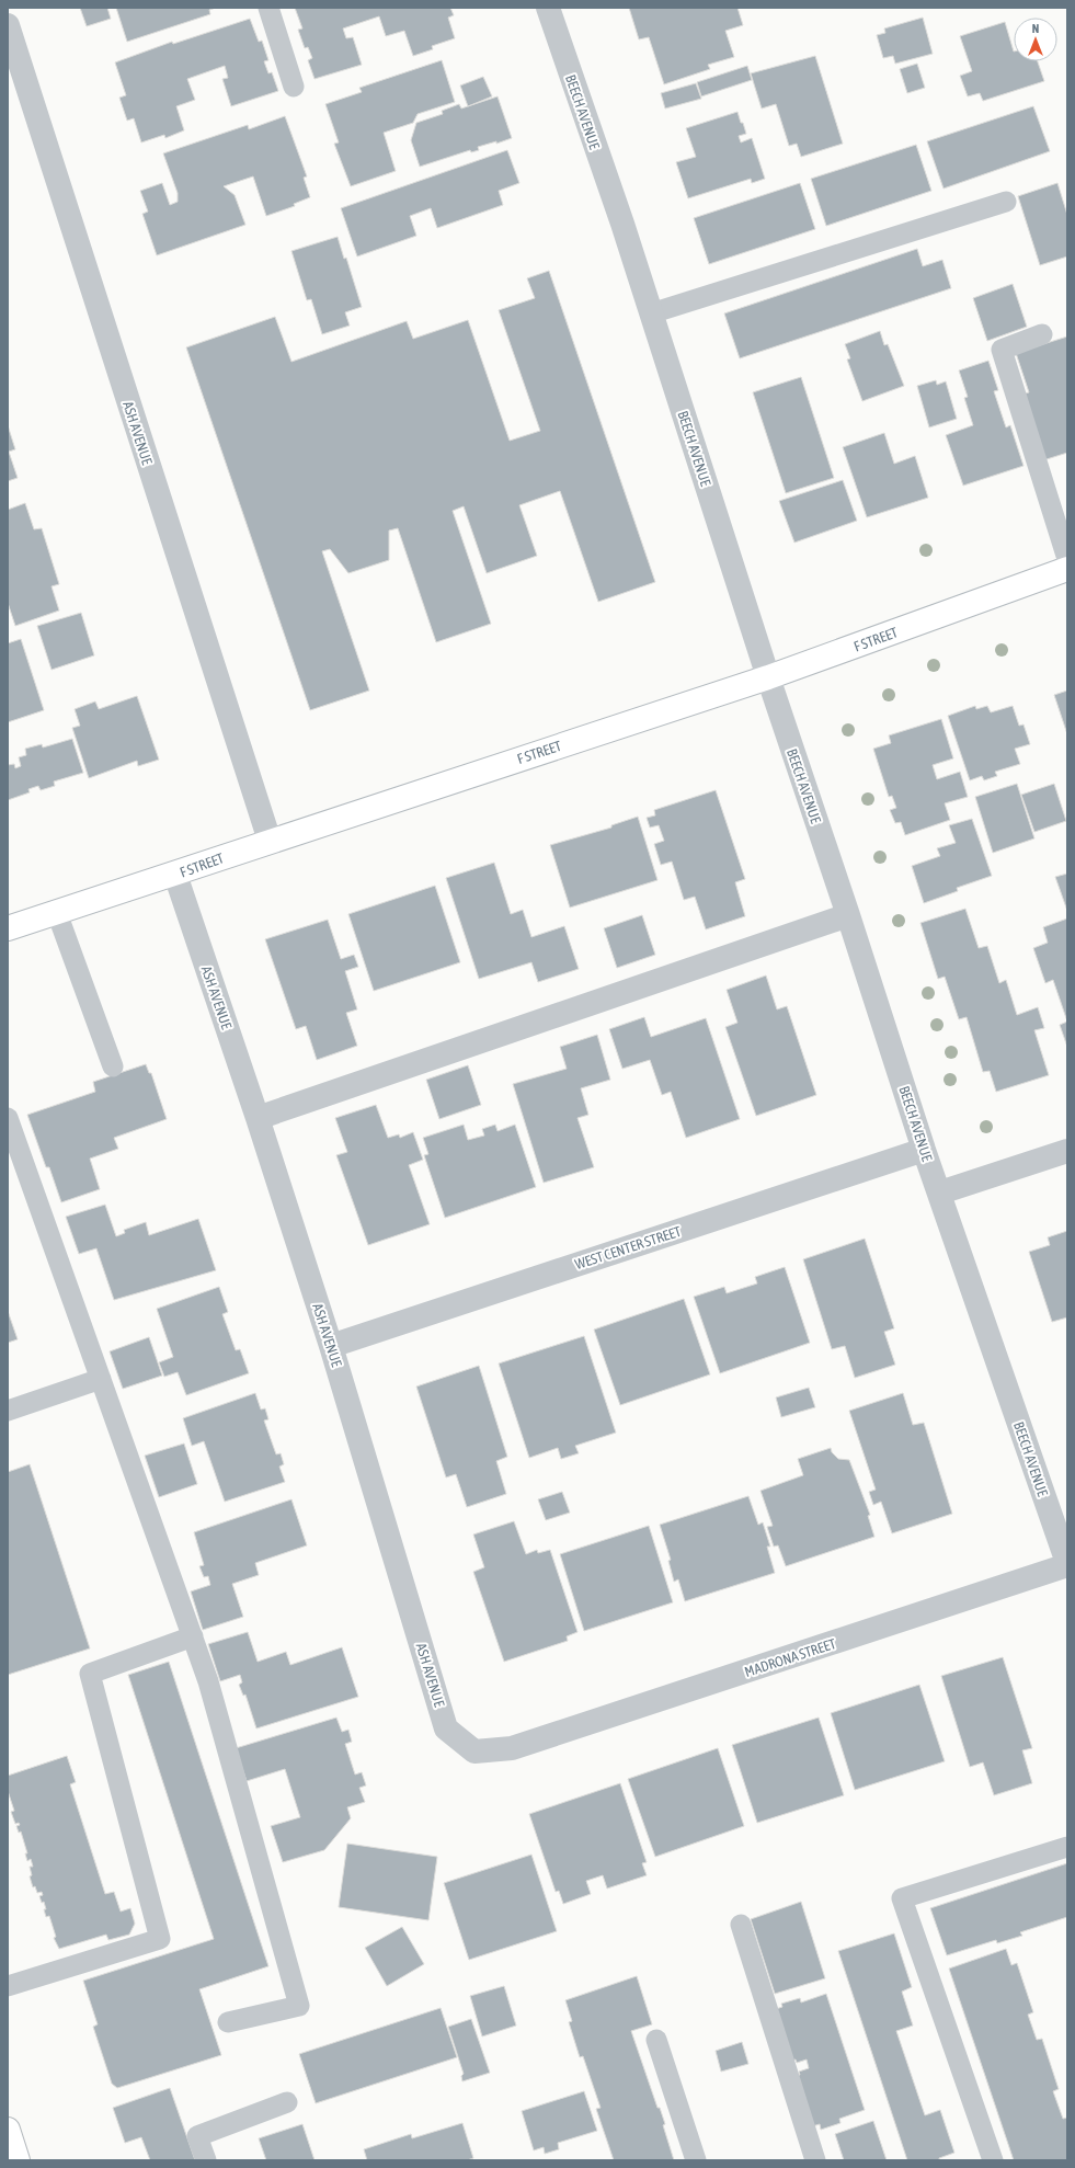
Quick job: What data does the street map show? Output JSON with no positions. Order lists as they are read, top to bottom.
{
  "streets": {
    "main road": ["F STREET"],
    "street": [
      "BEECH AVENUE",
      "ASH AVENUE",
      "WEST CENTER STREET",
      "MADRONA STREET"
    ]
  },
  "crossings": [
    ["BEECH AVENUE", "F STREET"],
    ["BEECH AVENUE", "WEST CENTER STREET"],
    ["BEECH AVENUE", "MADRONA STREET"],
    ["ASH AVENUE", "F STREET"],
    ["ASH AVENUE", "WEST CENTER STREET"],
    ["ASH AVENUE", "MADRONA STREET"]
  ],
  "north": "top"
}
